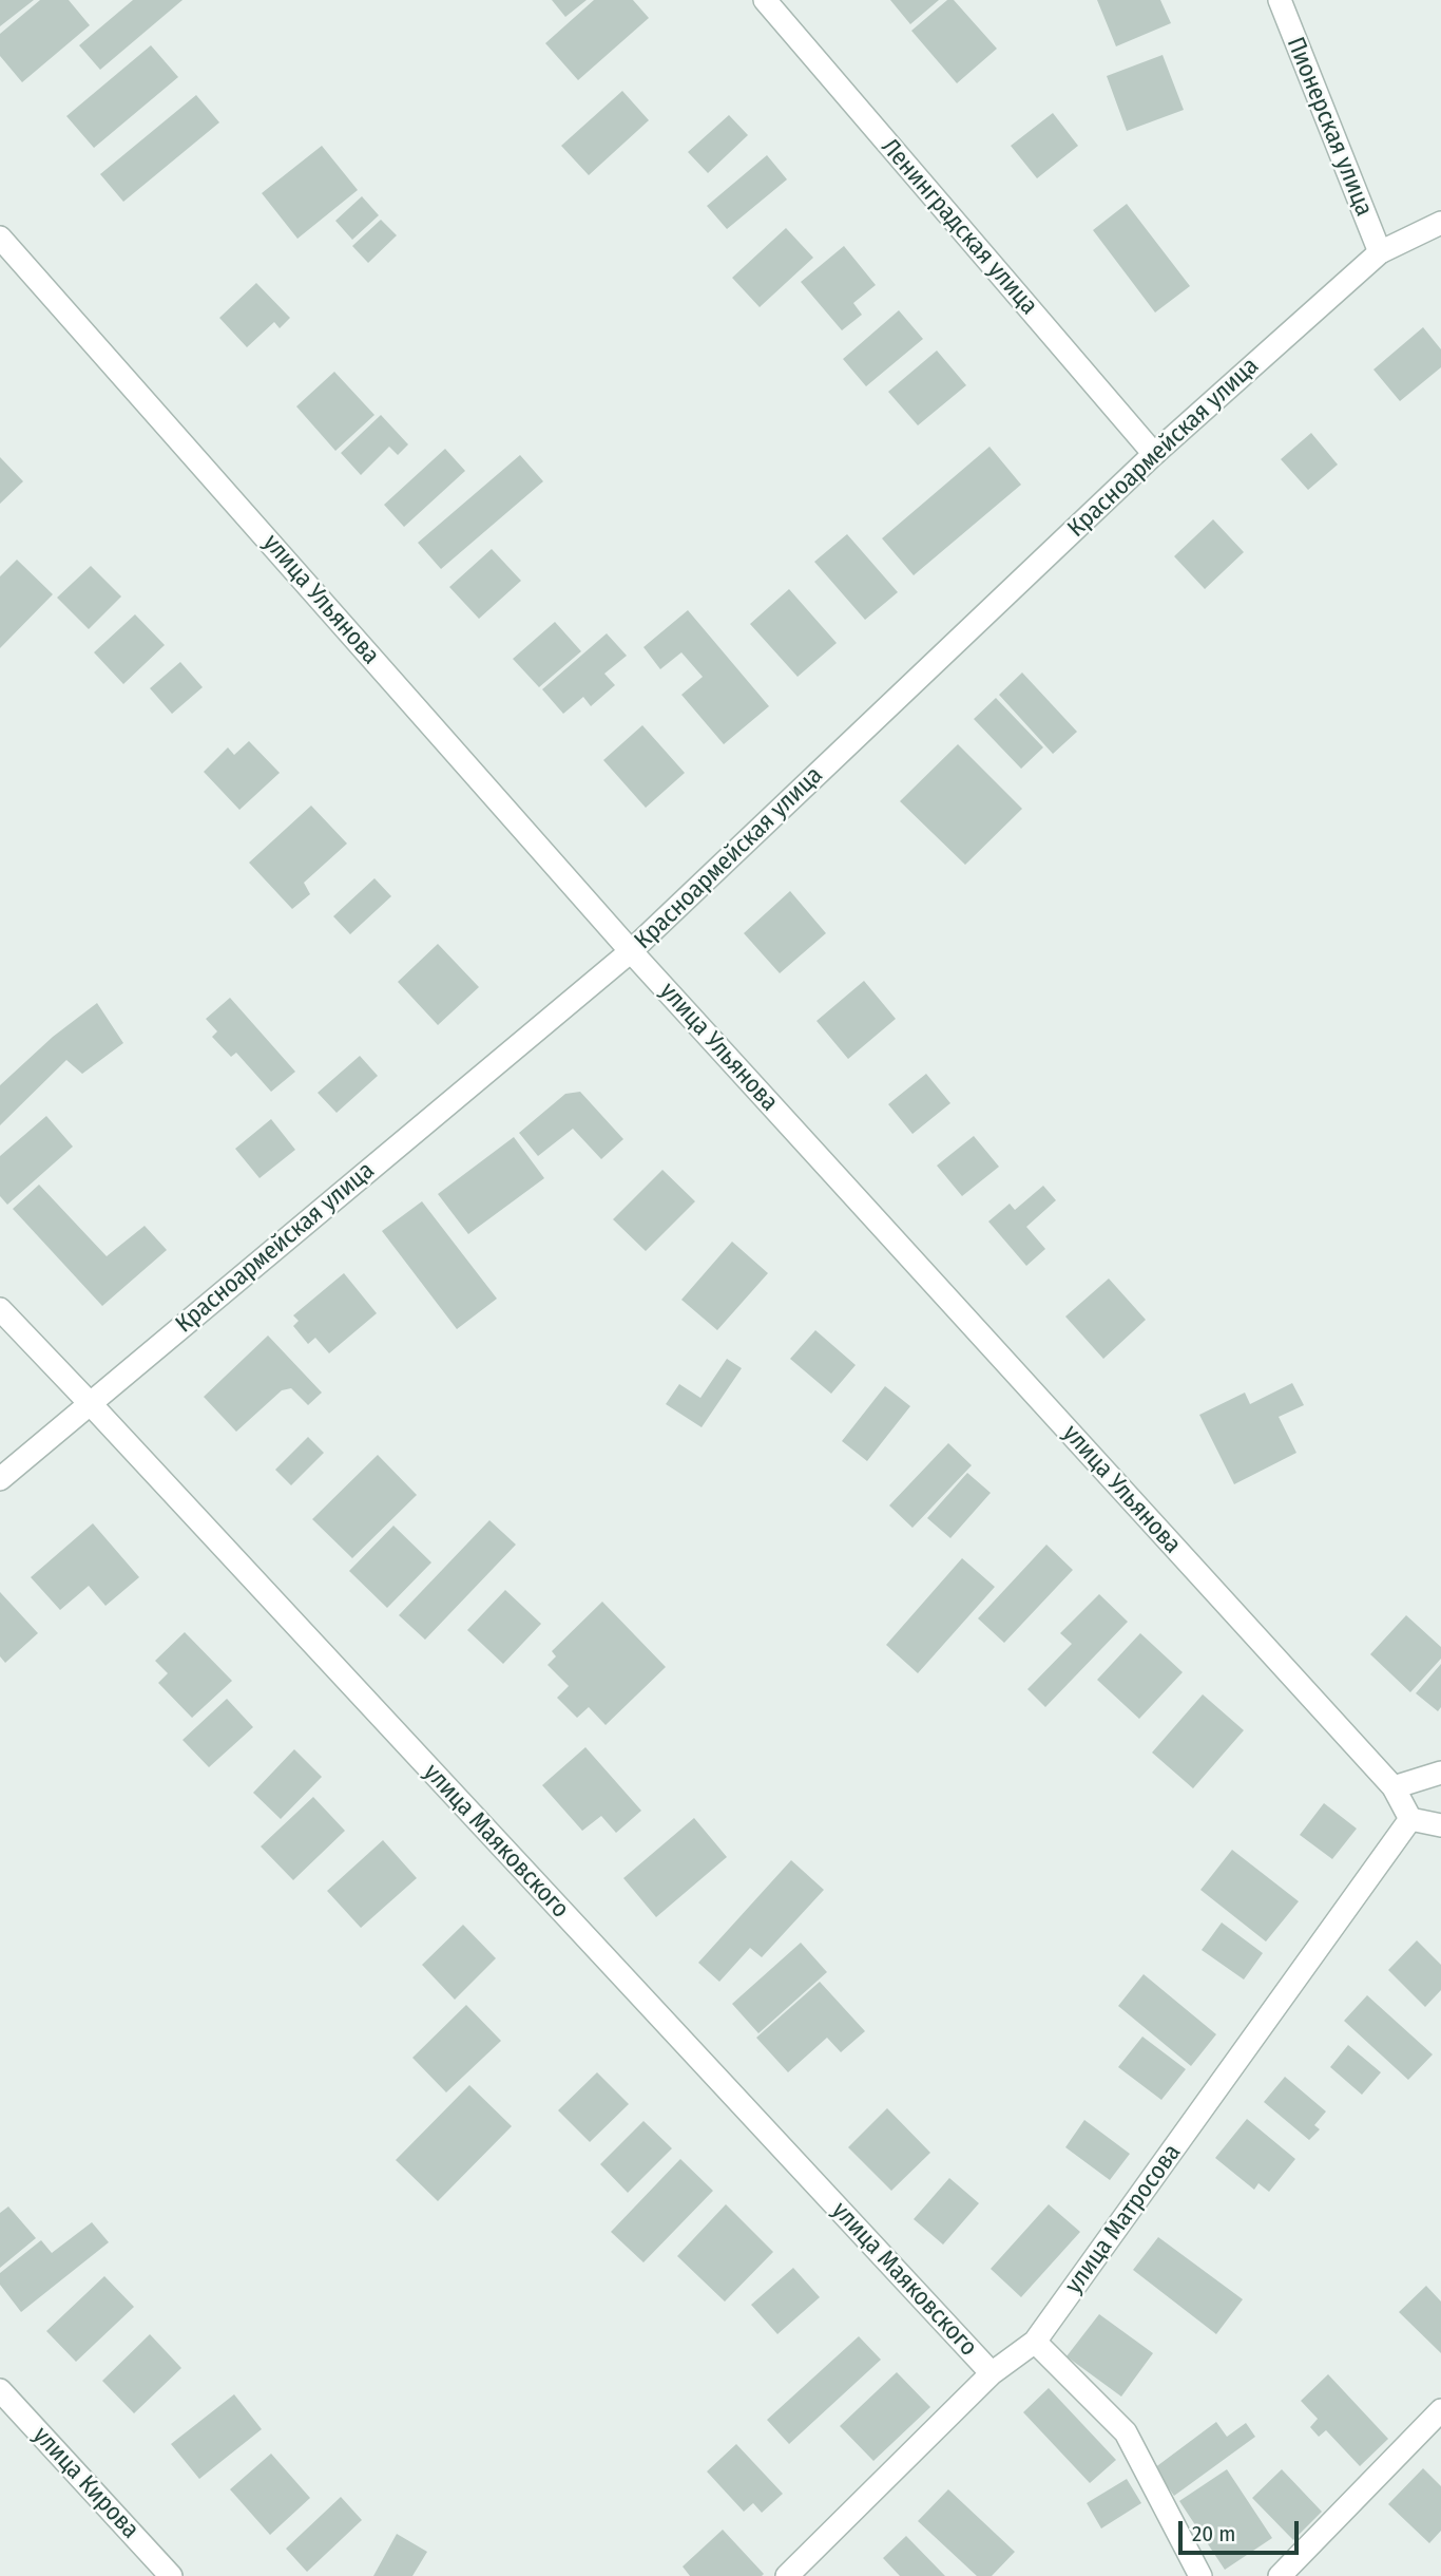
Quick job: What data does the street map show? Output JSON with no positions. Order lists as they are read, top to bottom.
{
  "streets": {
    "street": [
      "Пионерская улица",
      "Ленинградская улица",
      "Красноармейская улица",
      "улица Ульянова",
      "улица Маяковского",
      "улица Матросова",
      "улица Кирова"
    ]
  },
  "crossings": [
    ["Пионерская улица", "Красноармейская улица"],
    ["Ленинградская улица", "Красноармейская улица"],
    ["Красноармейская улица", "улица Ульянова"],
    ["Красноармейская улица", "улица Маяковского"],
    ["улица Ульянова", "улица Матросова"],
    ["улица Маяковского", "улица Матросова"]
  ],
  "scale_bar": "20 m"
}
